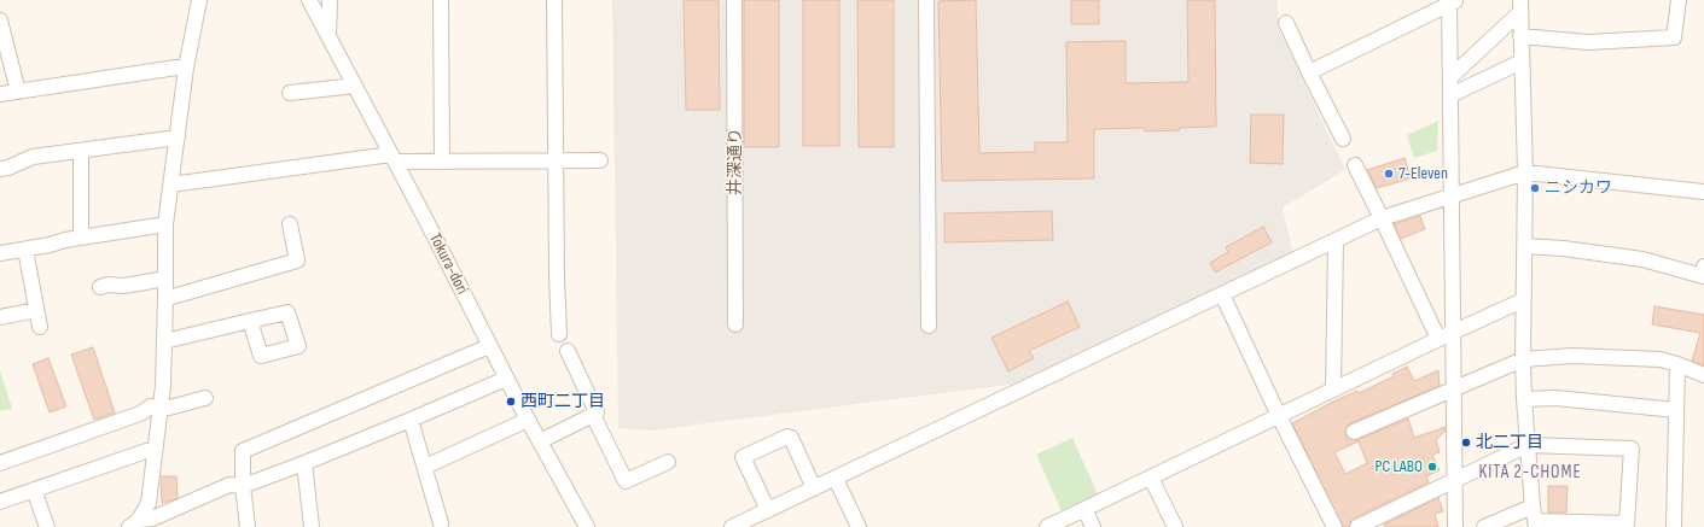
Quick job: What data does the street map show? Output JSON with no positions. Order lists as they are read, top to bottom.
{
  "streets": {
    "street": ["井深通り", "Tokura-dori"]
  },
  "districts": ["KITA 2-CHOME"],
  "places": [
    "7-Eleven",
    "ニシカワ",
    "西町二丁目",
    "北二丁目",
    "PC LABO"
  ]
}
